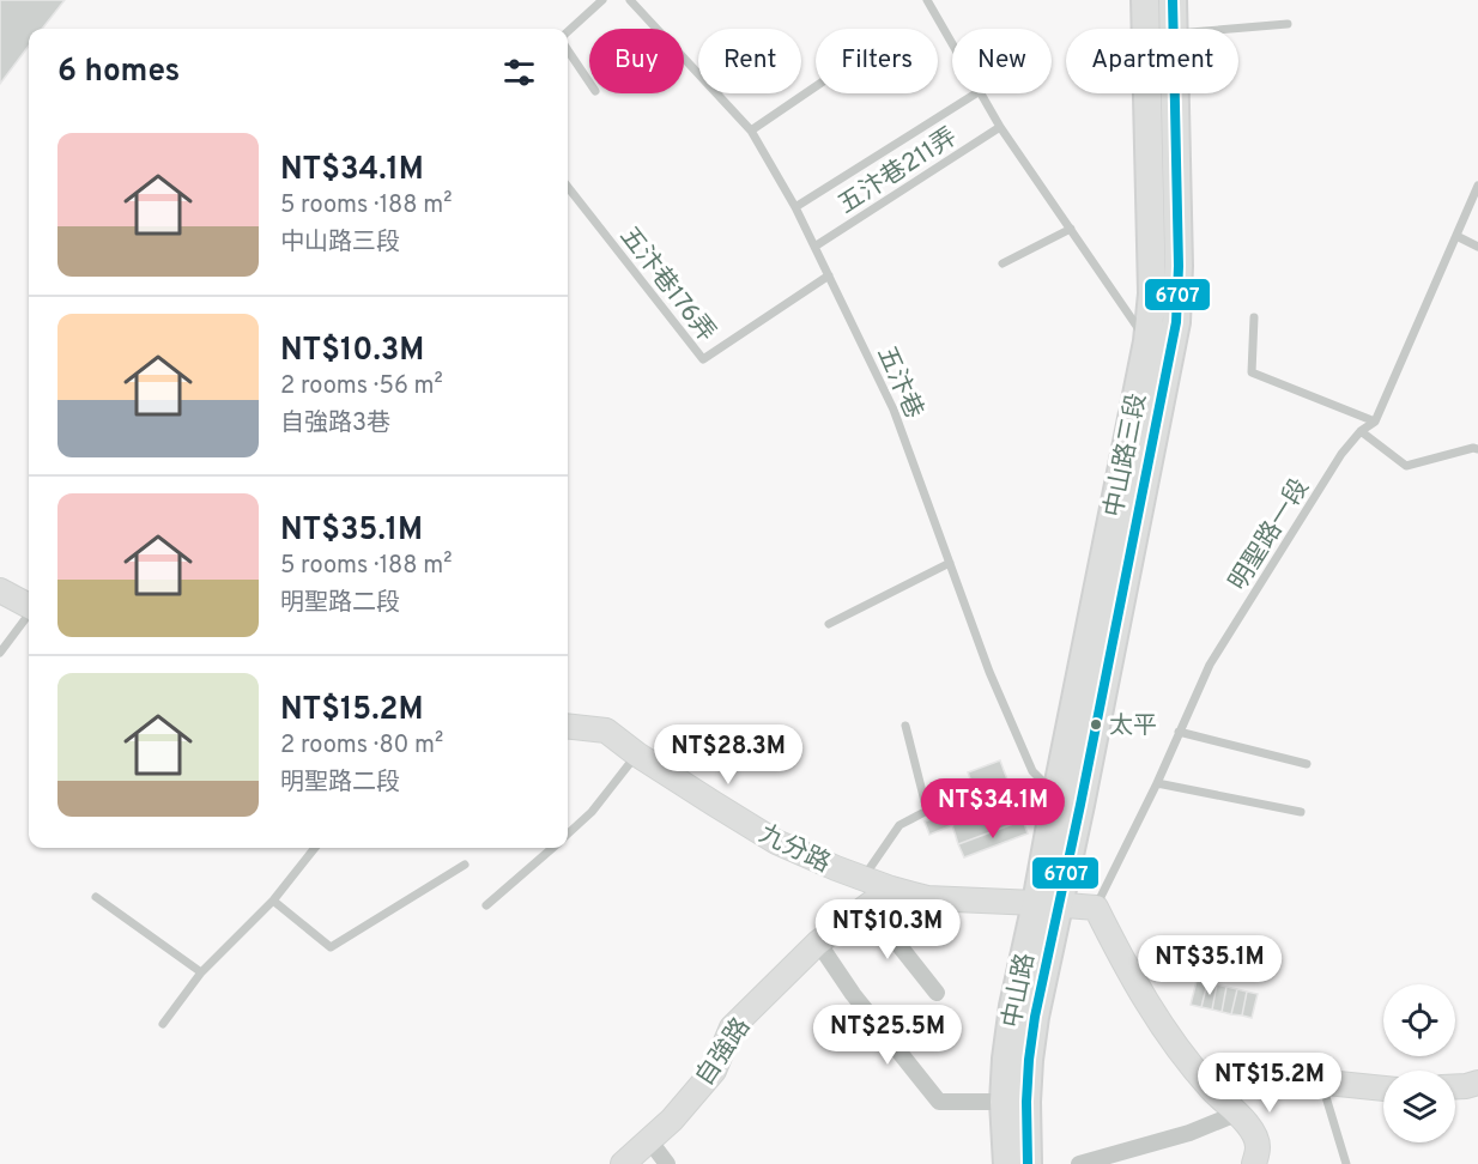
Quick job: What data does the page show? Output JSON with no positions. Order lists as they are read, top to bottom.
{
  "streets": {
    "main road": ["中山路三段", "中山路"],
    "street": ["九分路", "自強路"],
    "lane": [
      "五汴巷211弄",
      "五汴巷176弄",
      "五汴巷",
      "明聖路一段"
    ]
  },
  "crossings": [
    ["五汴巷211弄", "五汴巷"],
    ["五汴巷176弄", "五汴巷"],
    ["五汴巷", "中山路三段"],
    ["中山路三段", "九分路"],
    ["中山路三段", "中山路"],
    ["明聖路一段", "九分路"],
    ["九分路", "中山路"],
    ["九分路", "自強路"]
  ],
  "places": ["太平"],
  "lines": ["transit line 6707"],
  "page": {
    "chip": [
      "Buy",
      "Rent",
      "Filters",
      "New",
      "Apartment"
    ],
    "heading": "6 homes",
    "list": [
      {
        "name": "NT$34.1M",
        "note": "5 rooms · 188 m² · 中山路三段"
      },
      {
        "name": "NT$10.3M",
        "note": "2 rooms · 56 m² · 自強路3巷"
      },
      {
        "name": "NT$35.1M",
        "note": "5 rooms · 188 m² · 明聖路二段"
      },
      {
        "name": "NT$15.2M",
        "note": "2 rooms · 80 m² · 明聖路二段"
      }
    ],
    "price": [
      "NT$28.3M",
      "NT$34.1M",
      "NT$10.3M",
      "NT$35.1M",
      "NT$25.5M",
      "NT$15.2M"
    ]
  }
}
